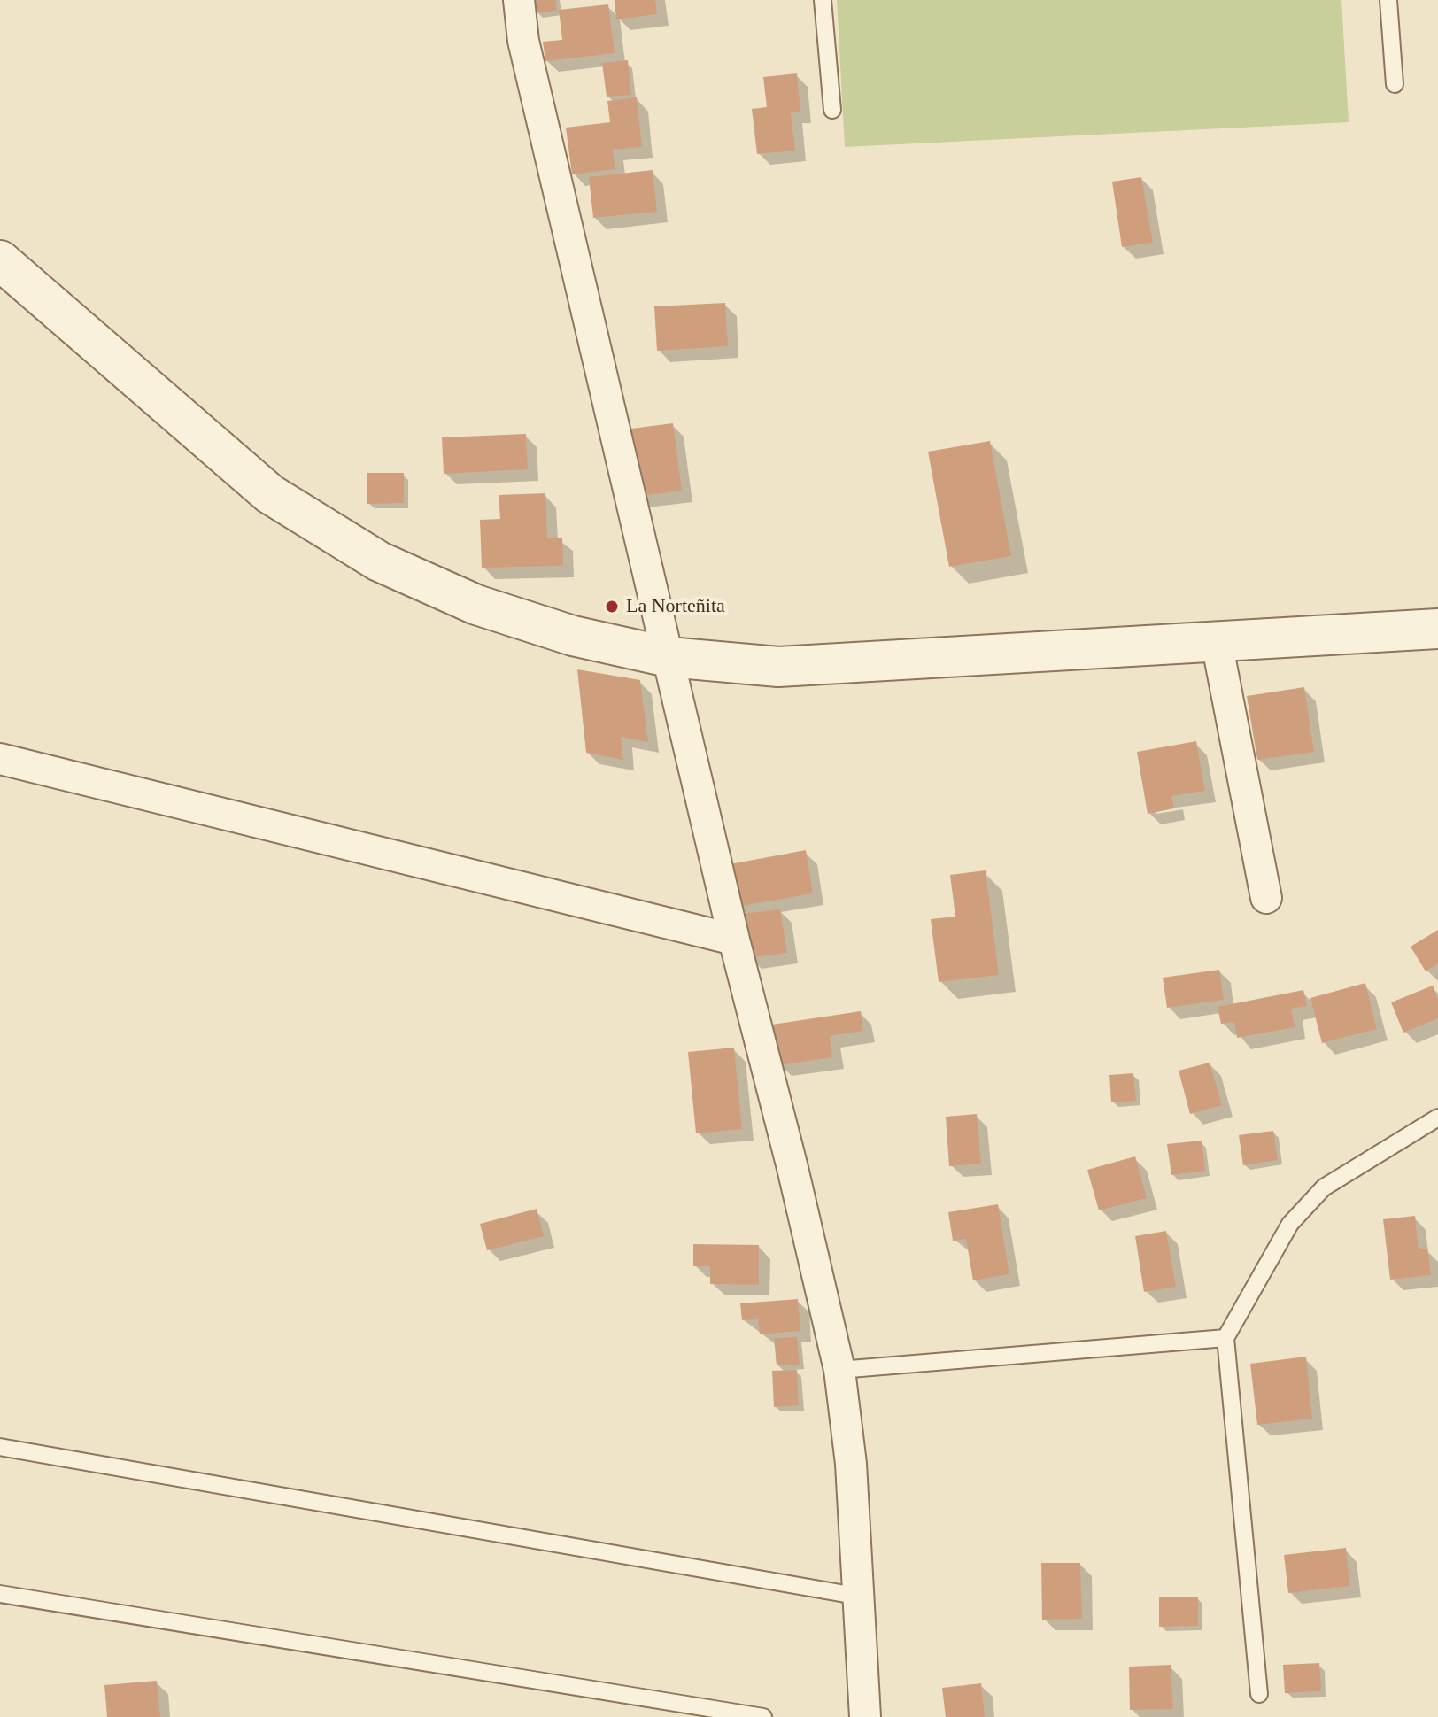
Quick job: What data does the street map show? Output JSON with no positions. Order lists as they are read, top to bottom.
{
  "places": ["La Norteñita"]
}
